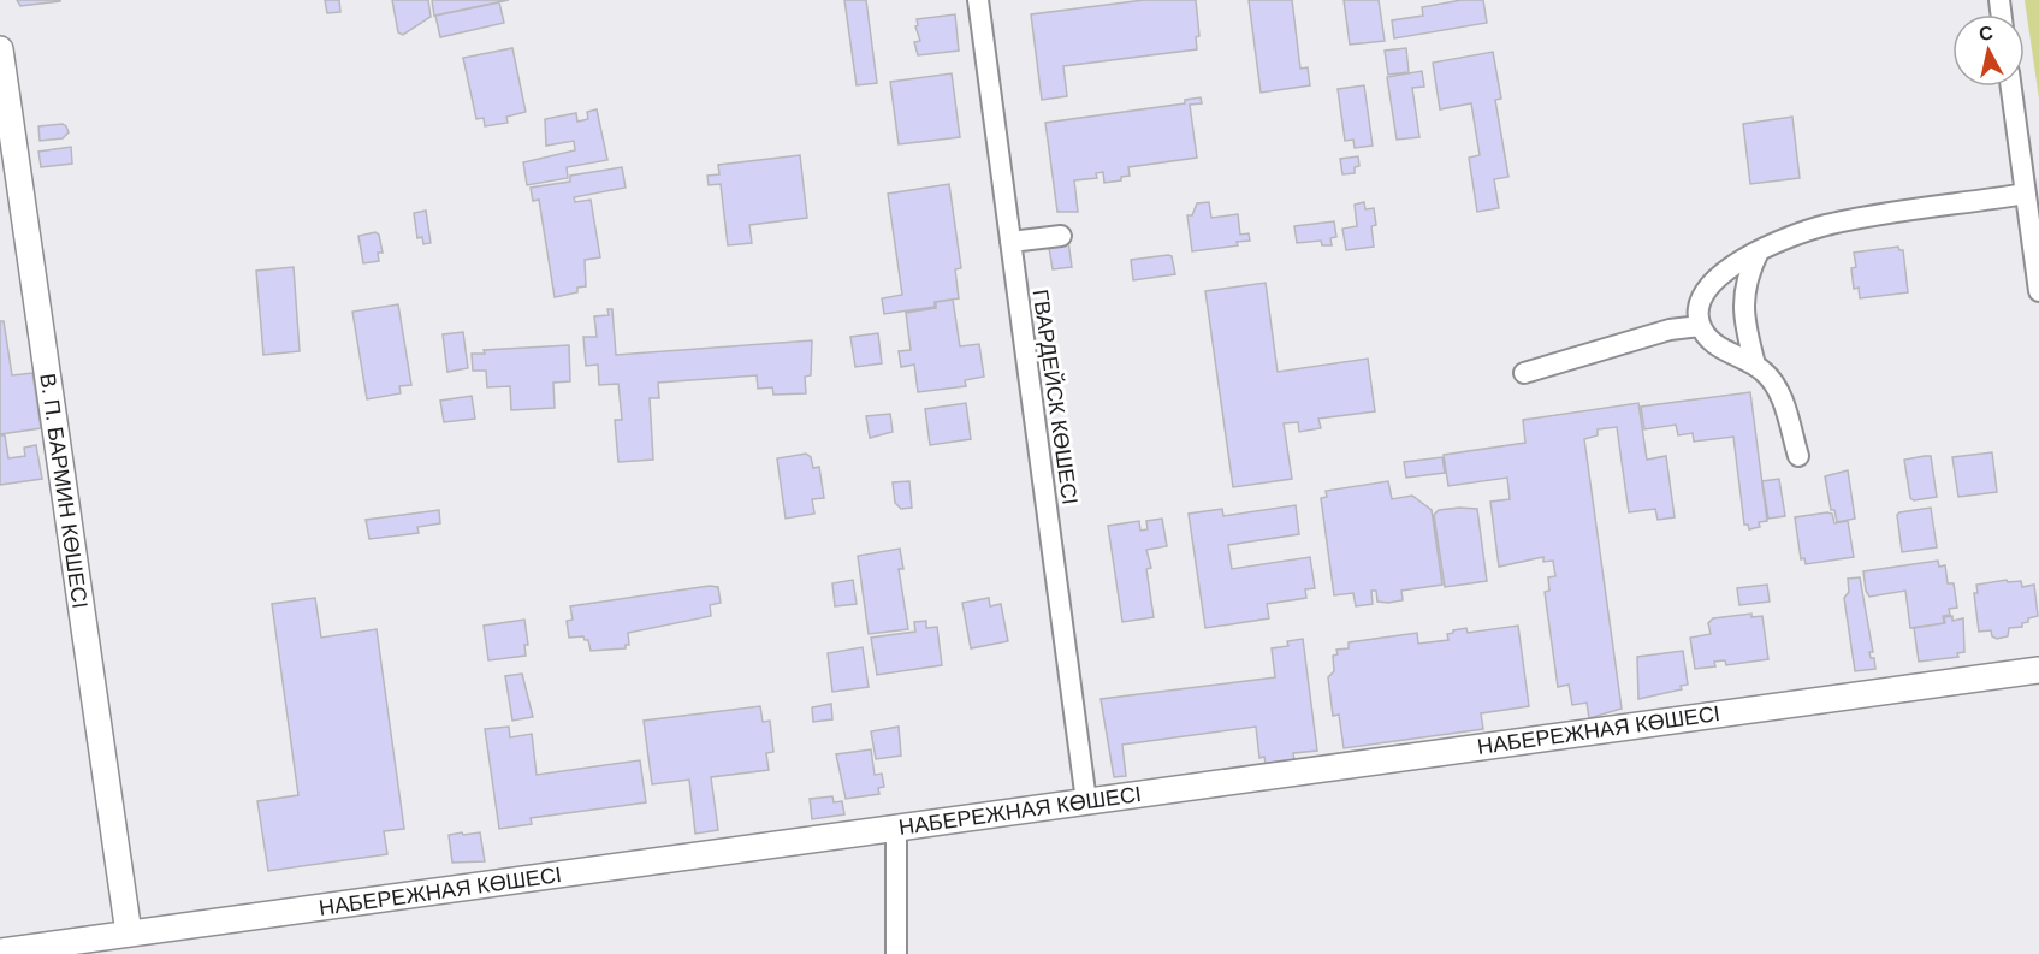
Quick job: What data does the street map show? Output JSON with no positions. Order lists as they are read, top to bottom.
{
  "streets": {
    "street": ["ГВАРДЕЙСК КӨШЕСІ", "В. П. БАРМИН КӨШЕСІ", "НАБЕРЕЖНАЯ КӨШЕСІ"]
  },
  "crossings": [
    ["ГВАРДЕЙСК КӨШЕСІ", "НАБЕРЕЖНАЯ КӨШЕСІ"],
    ["В. П. БАРМИН КӨШЕСІ", "НАБЕРЕЖНАЯ КӨШЕСІ"]
  ],
  "north": "top"
}
